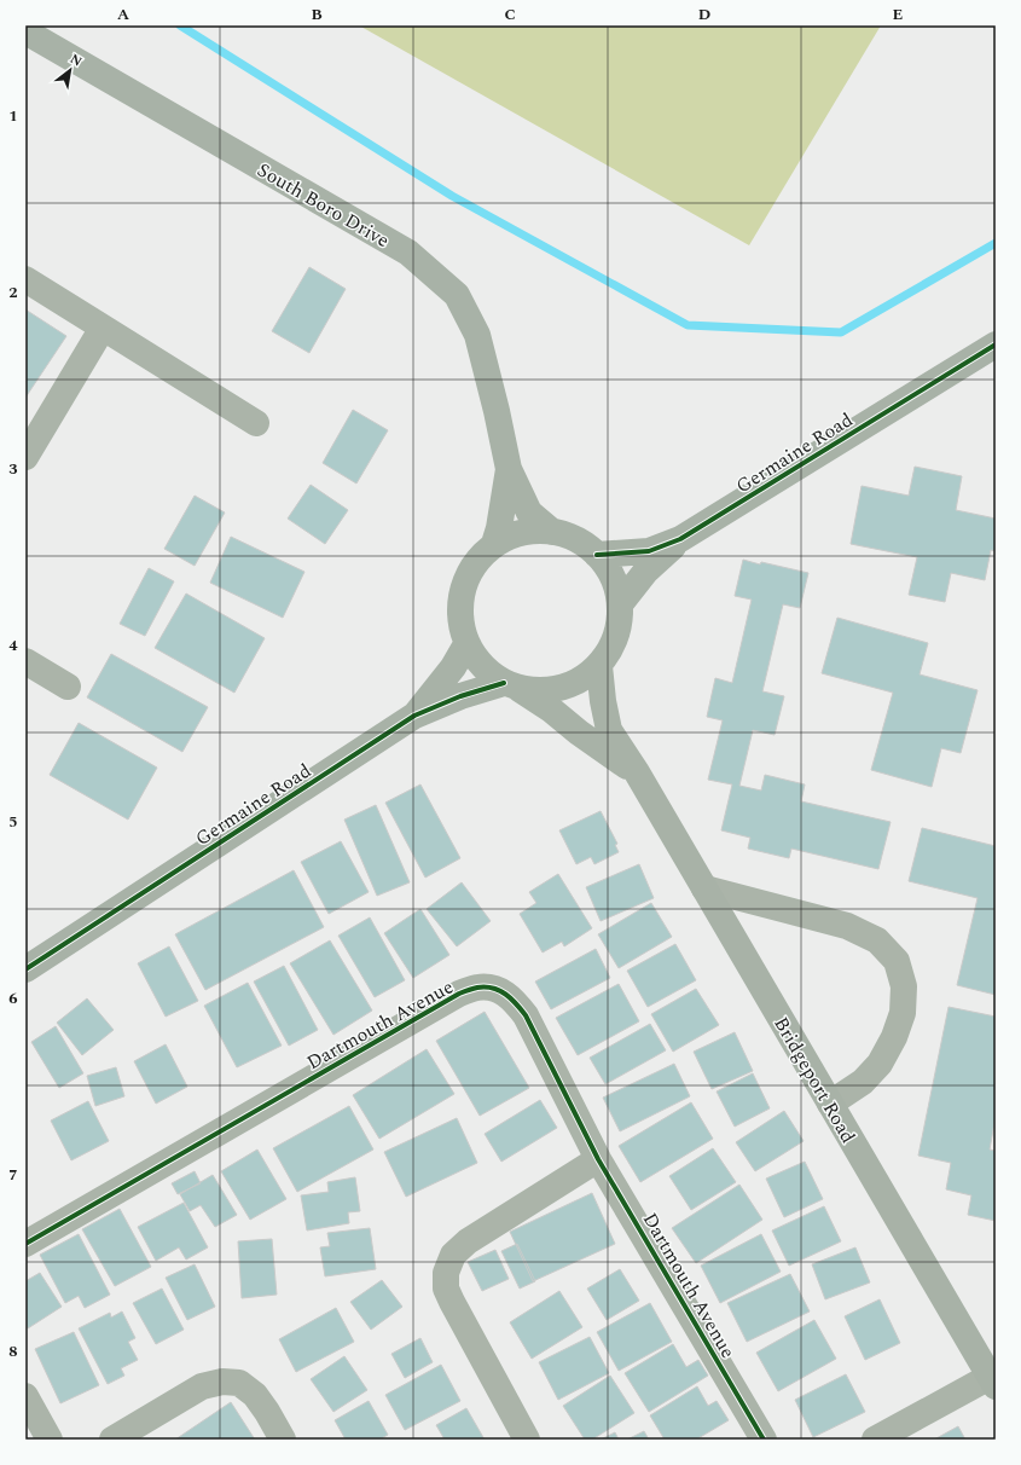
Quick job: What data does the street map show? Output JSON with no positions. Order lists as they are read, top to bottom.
{
  "streets": {
    "main road": ["South Boro Drive", "Germaine Road", "Bridgeport Road"],
    "street": ["Dartmouth Avenue"]
  },
  "crossings": [
    ["South Boro Drive", "Germaine Road"],
    ["South Boro Drive", "Bridgeport Road"],
    ["Germaine Road", "Bridgeport Road"]
  ],
  "north": "top right",
  "grid": {
    "columns": [
      "A",
      "B",
      "C",
      "D",
      "E"
    ],
    "rows": [
      "1",
      "2",
      "3",
      "4",
      "5",
      "6",
      "7",
      "8"
    ]
  }
}
